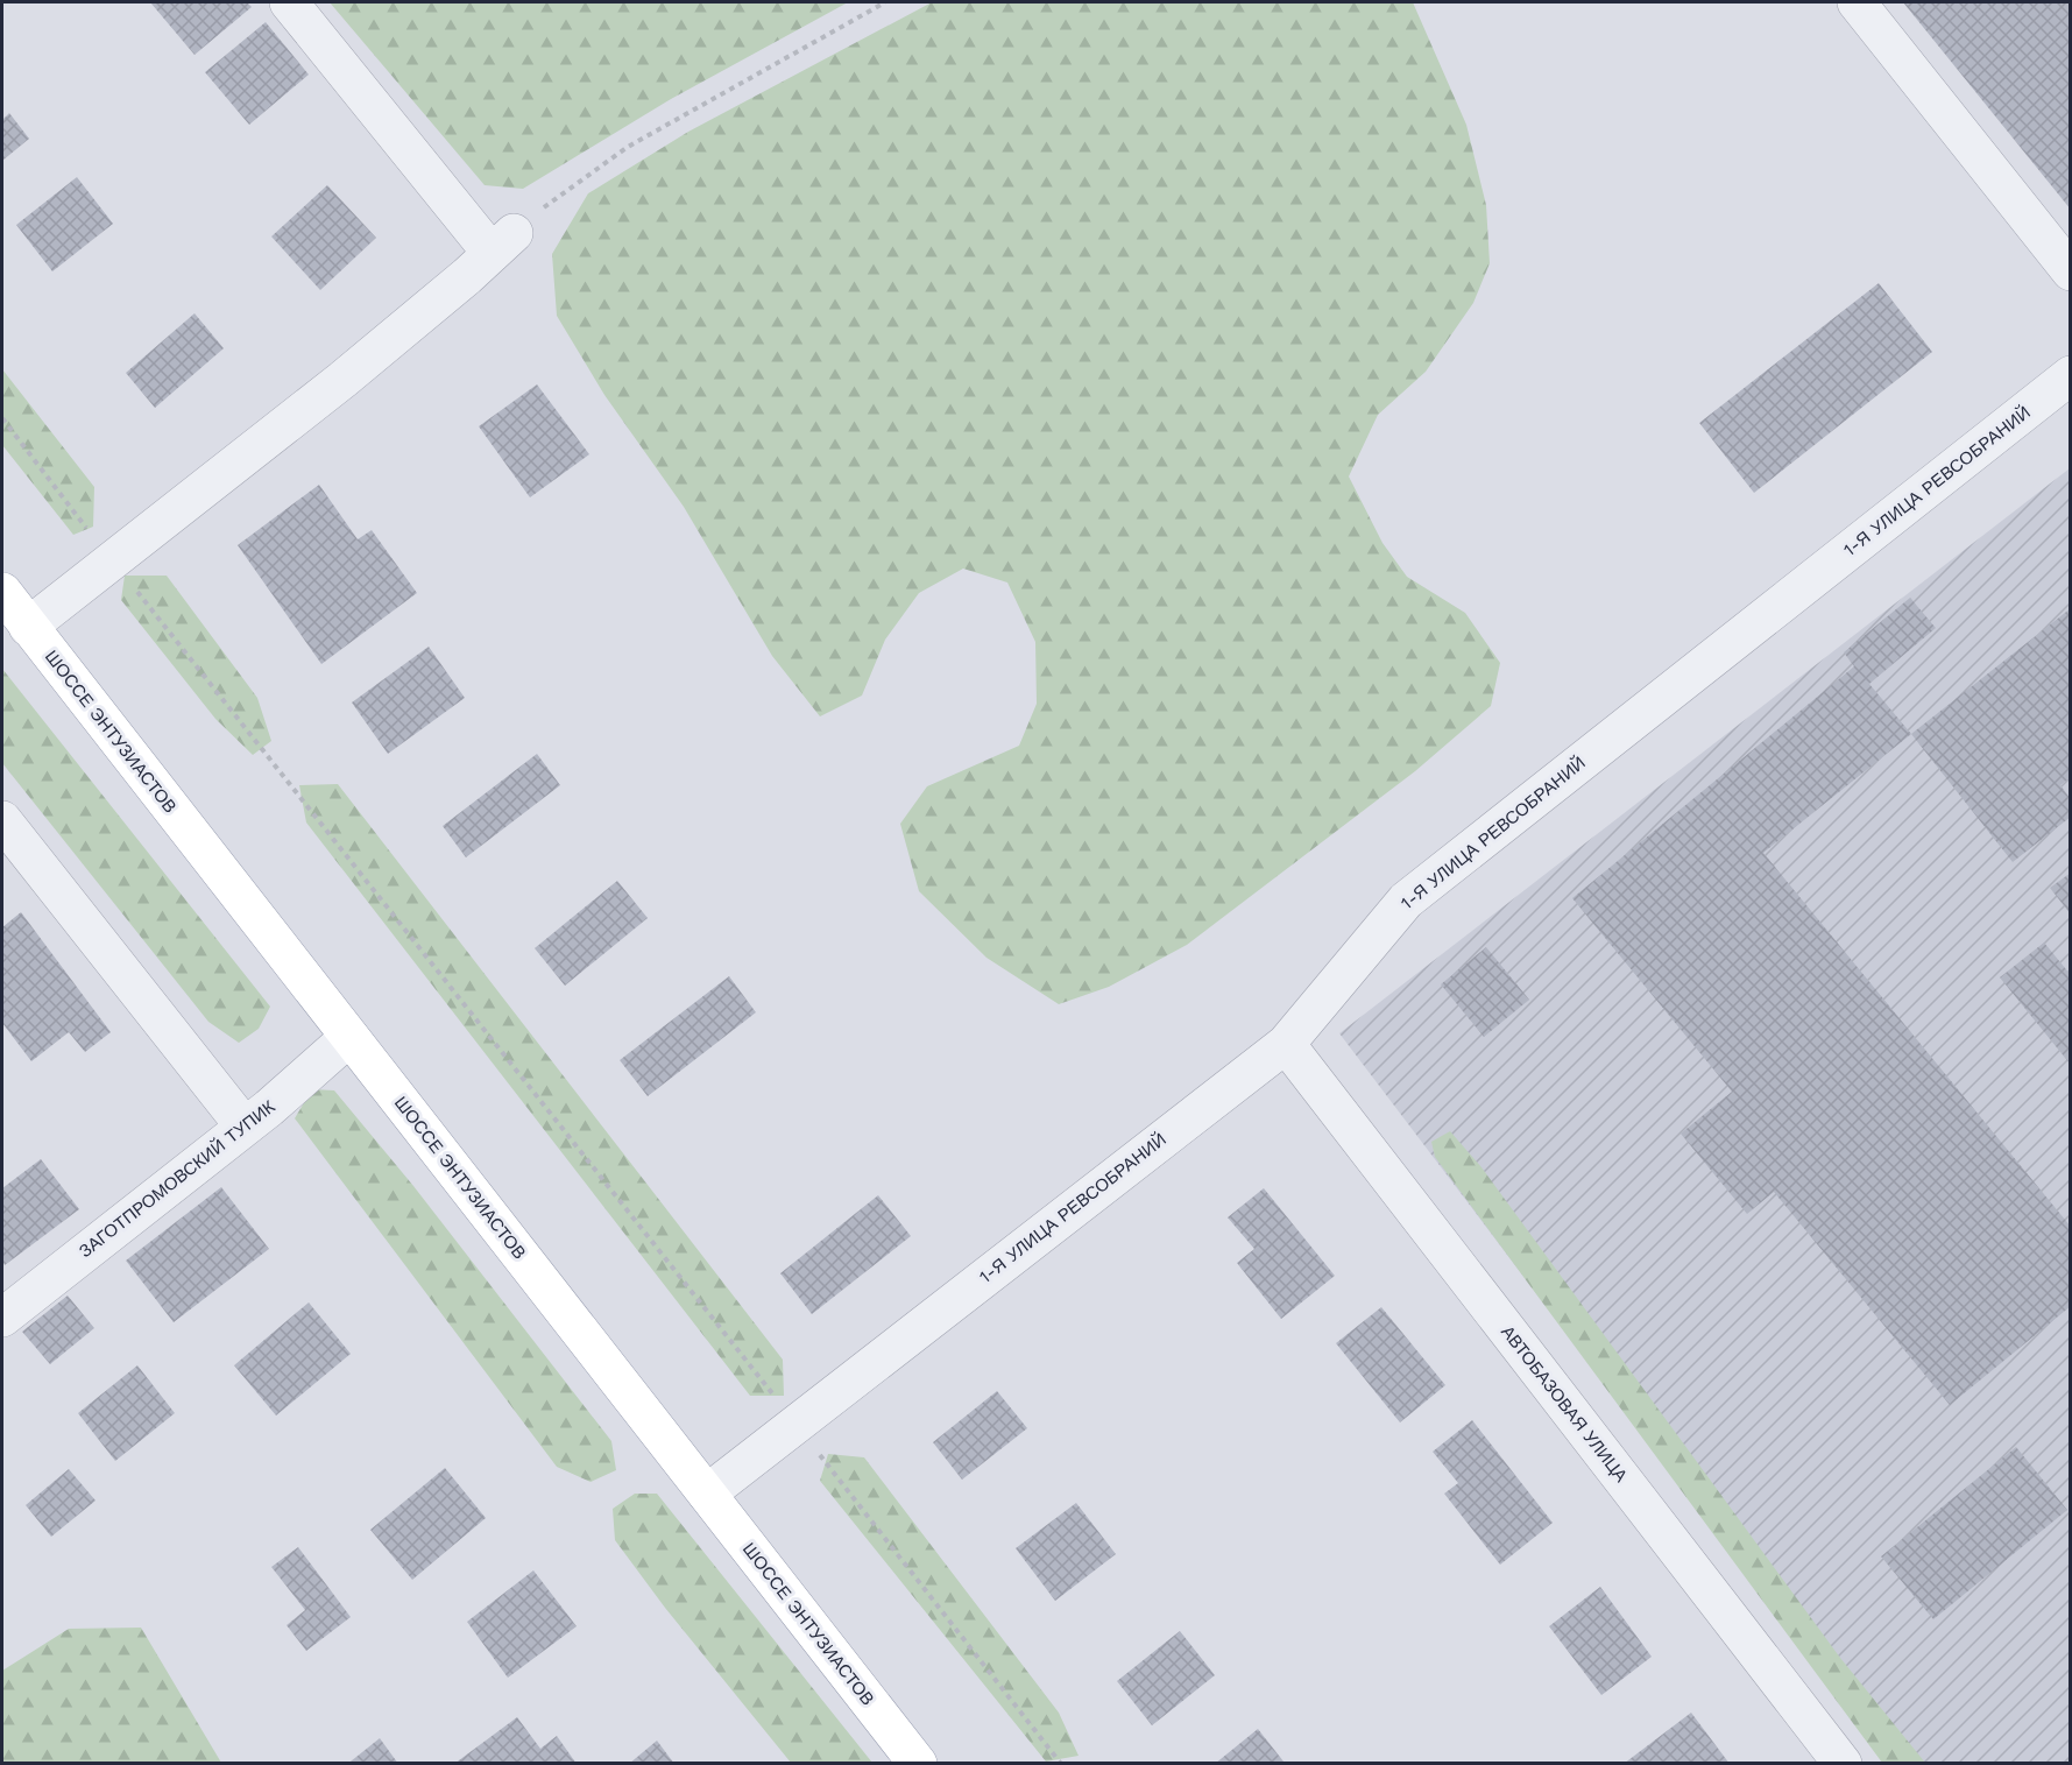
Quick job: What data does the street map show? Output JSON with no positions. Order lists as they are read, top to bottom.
{
  "streets": {
    "main road": ["ШОССЕ ЭНТУЗИАСТОВ"],
    "street": ["1-Я УЛИЦА РЕВСОБРАНИЙ", "ЗАГОТПРОМОВСКИЙ ТУПИК", "АВТОБАЗОВАЯ УЛИЦА"]
  },
  "crossings": [
    ["1-Я УЛИЦА РЕВСОБРАНИЙ", "ШОССЕ ЭНТУЗИАСТОВ"],
    ["1-Я УЛИЦА РЕВСОБРАНИЙ", "АВТОБАЗОВАЯ УЛИЦА"],
    ["ШОССЕ ЭНТУЗИАСТОВ", "ЗАГОТПРОМОВСКИЙ ТУПИК"]
  ]
}
